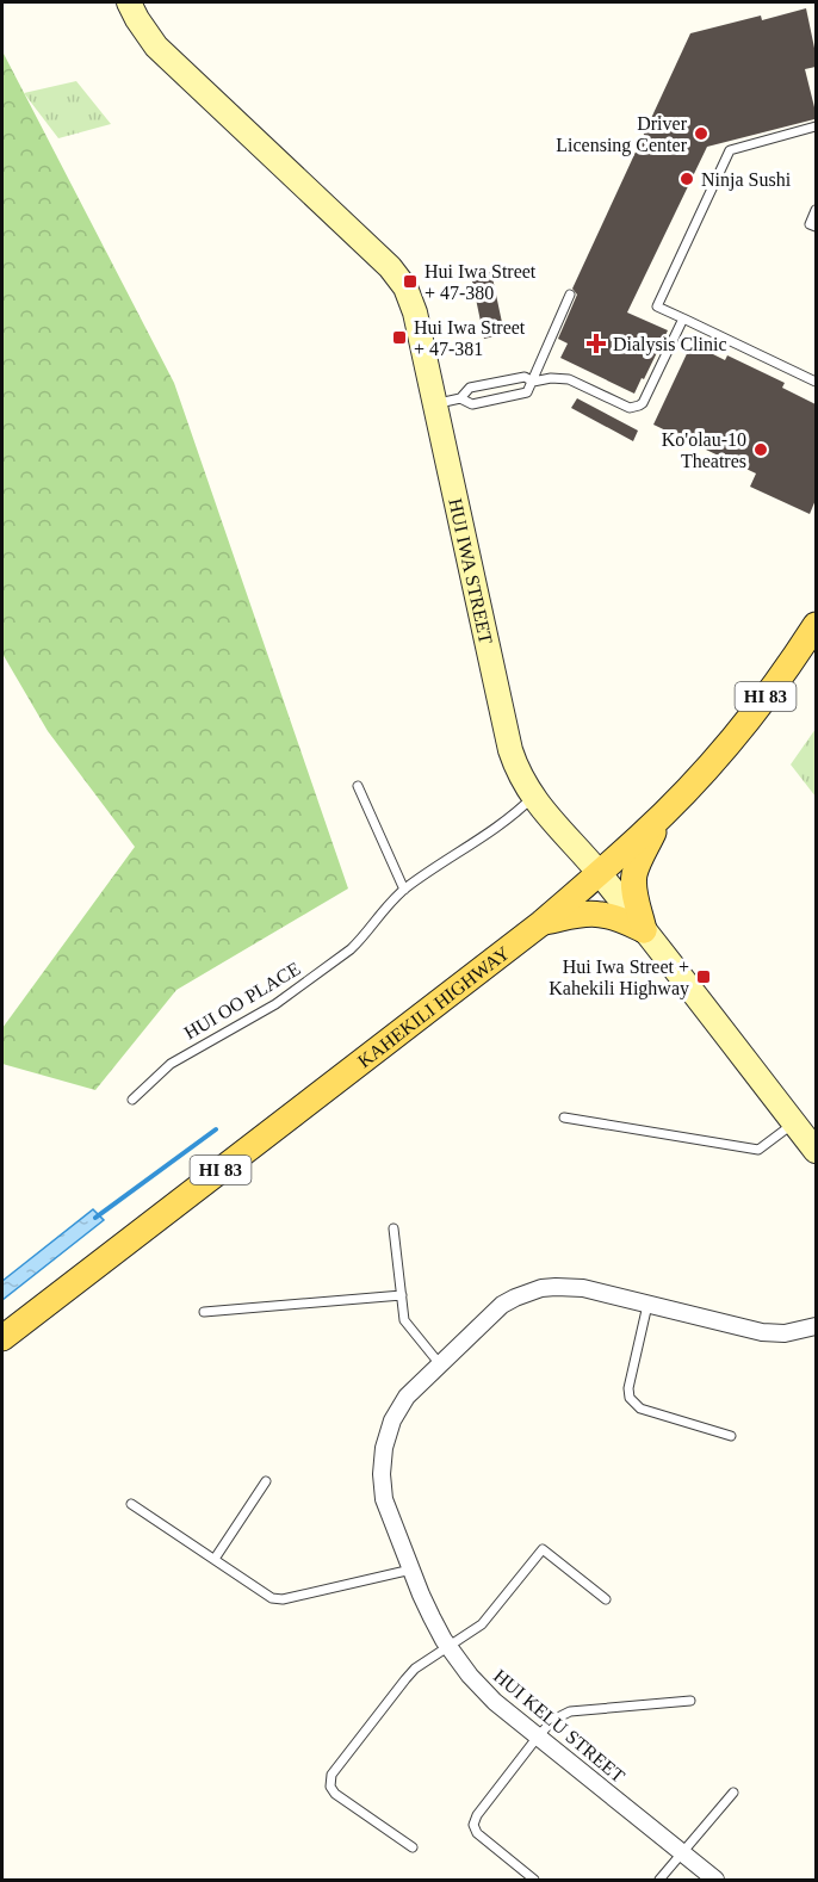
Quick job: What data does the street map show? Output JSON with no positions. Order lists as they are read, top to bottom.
{
  "streets": {
    "main road": ["HI 83", "KAHEKILI HIGHWAY"],
    "street": ["HUI IWA STREET", "HUI KELU STREET"],
    "lane": ["HUI OO PLACE"]
  },
  "crossings": [
    ["HUI IWA STREET", "HUI OO PLACE"],
    ["HUI IWA STREET", "KAHEKILI HIGHWAY"]
  ],
  "places": {
    "other": ["Driver Licensing Center", "Ninja Sushi", "Ko'olau-10 Theatres"],
    "transit": ["Hui Iwa Street + 47-380", "Hui Iwa Street + 47-381", "Hui Iwa Street + Kahekili Highway"],
    "health": ["Dialysis Clinic"]
  }
}
